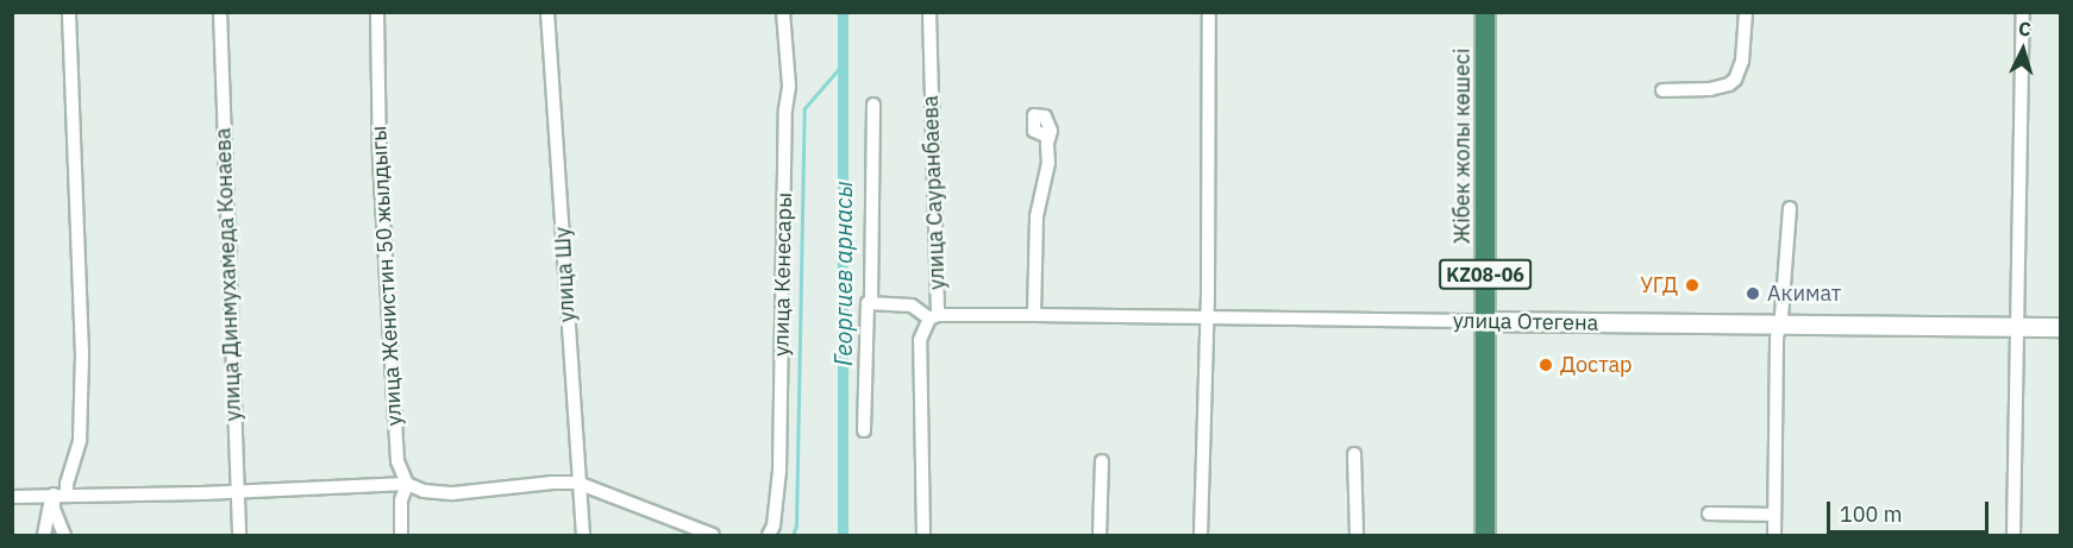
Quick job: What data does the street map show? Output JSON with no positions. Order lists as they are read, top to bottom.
{
  "streets": {
    "highway": ["Жібек жолы көшесі", "KZ08-06"],
    "main road": ["улица Отегена"],
    "street": [
      "улица Сауранбаева",
      "улица Динмухамеда Конаева",
      "улица Шу",
      "улица Кенесары",
      "улица Женистин 50 жылдыгы"
    ]
  },
  "crossings": [
    ["Жібек жолы көшесі", "улица Отегена"],
    ["улица Сауранбаева", "улица Отегена"]
  ],
  "water": ["Георгиев арнасы"],
  "places": ["УГД", "Акимат", "Достар"],
  "scale_bar": "100 m",
  "north": "top"
}
